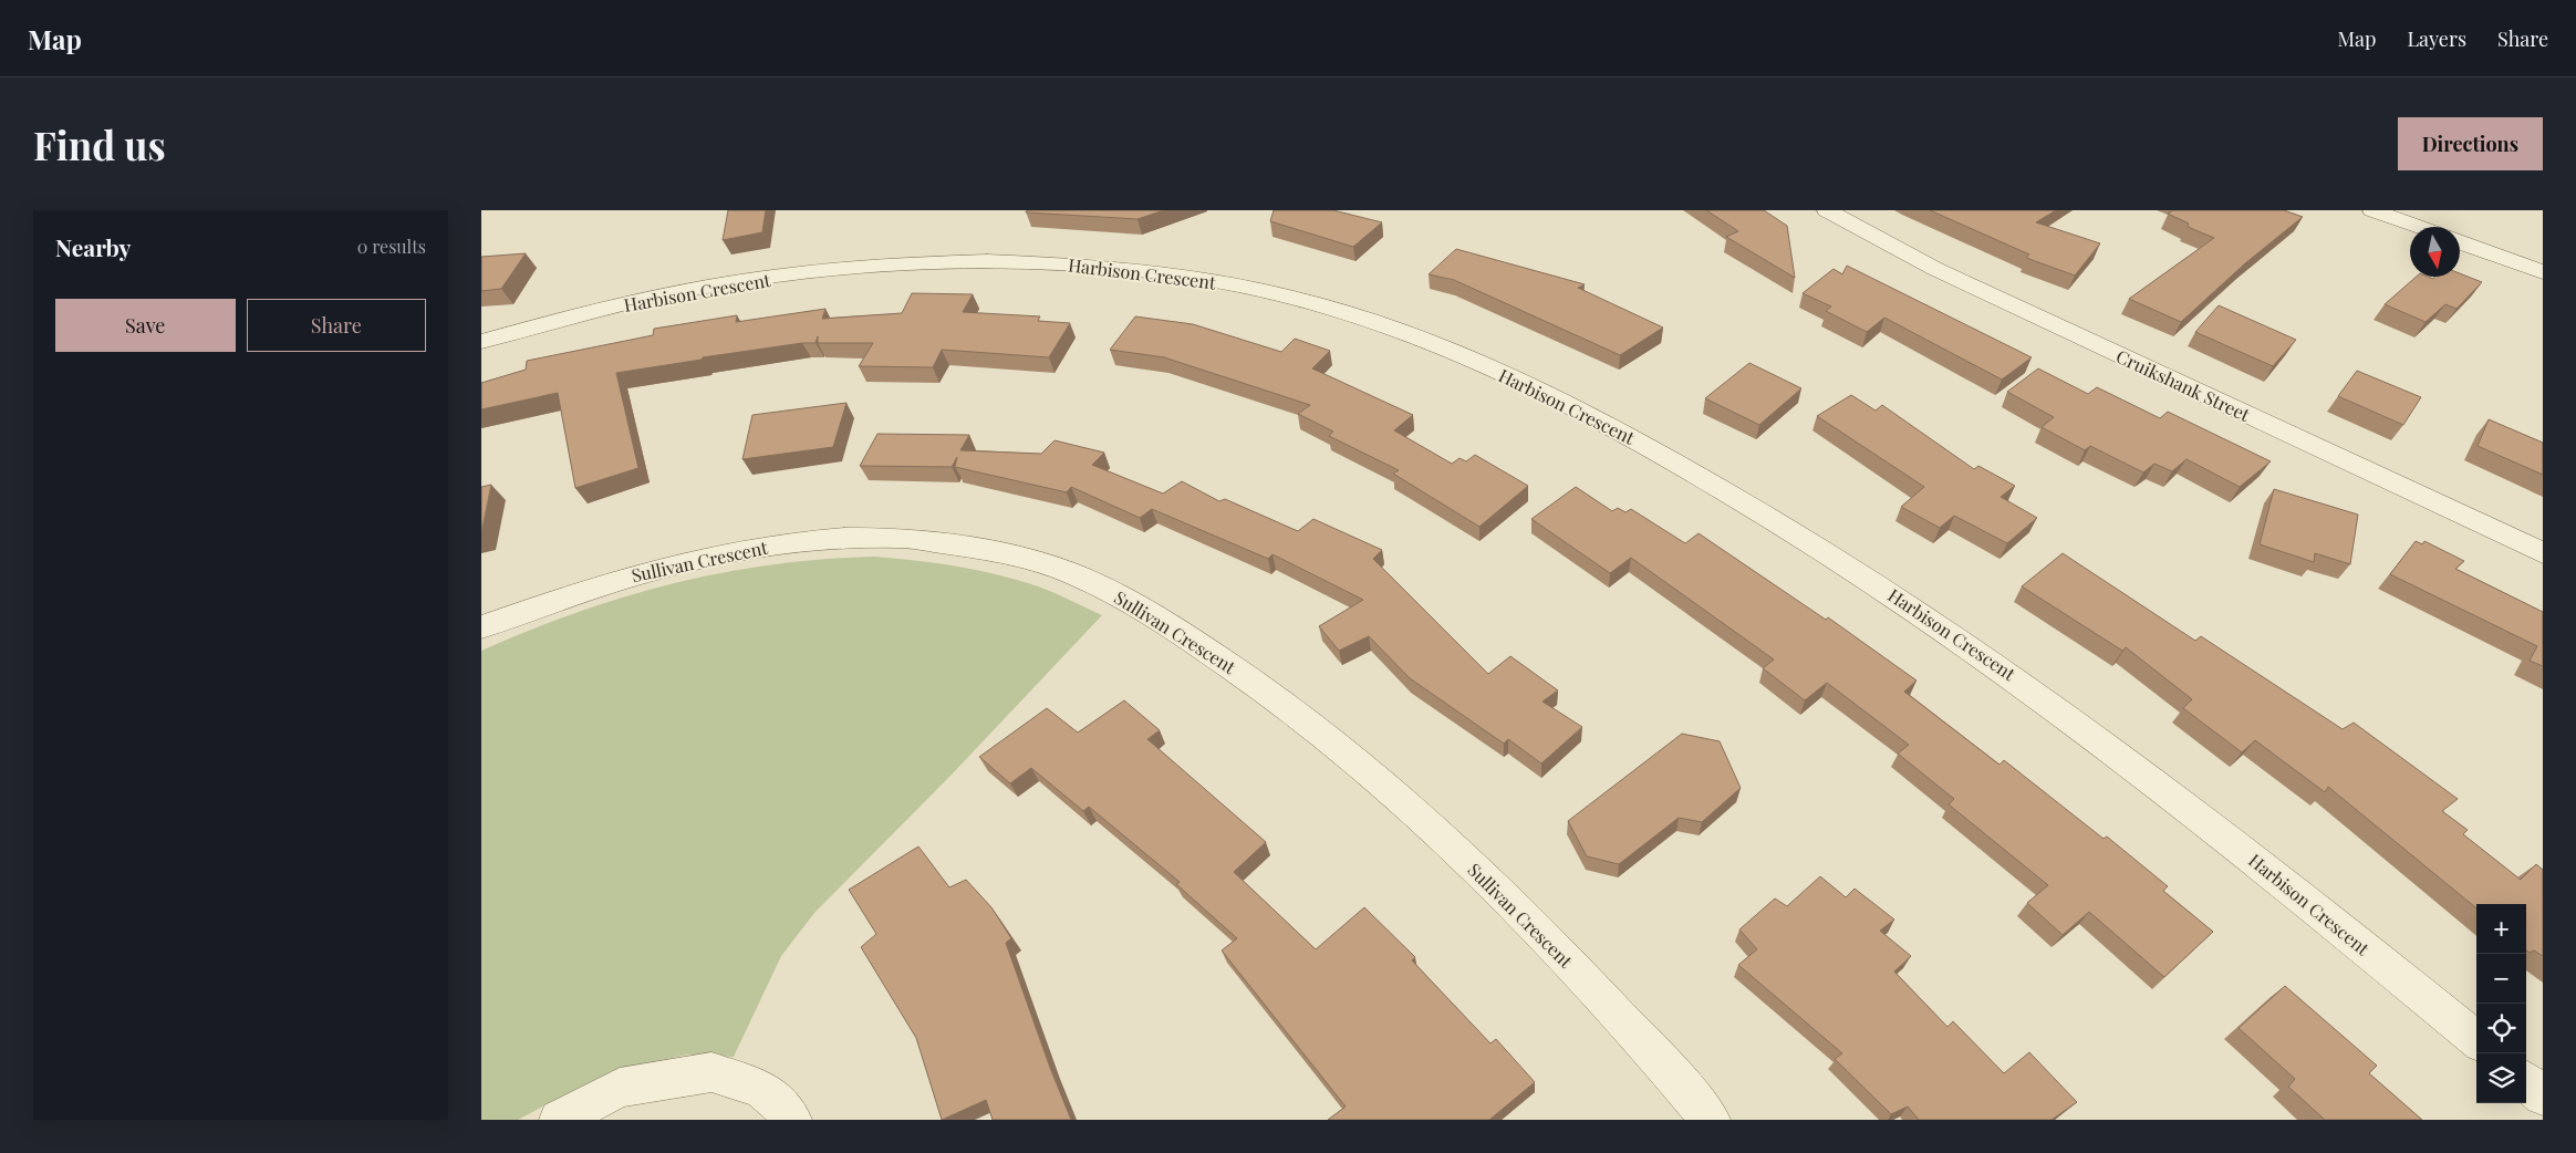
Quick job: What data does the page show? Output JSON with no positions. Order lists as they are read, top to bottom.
{
  "streets": {
    "street": ["Harbison Crescent", "Cruikshank Street", "Sullivan Crescent"]
  },
  "north": "bottom",
  "page": {
    "header": "Map",
    "nav": ["Map", "Layers", "Share"],
    "buttons": [
      "Directions",
      ["Save", "Share"]
    ],
    "title": "Find us",
    "heading": ["Nearby", "0 results"],
    "map_buttons": ["+", "−"]
  }
}
